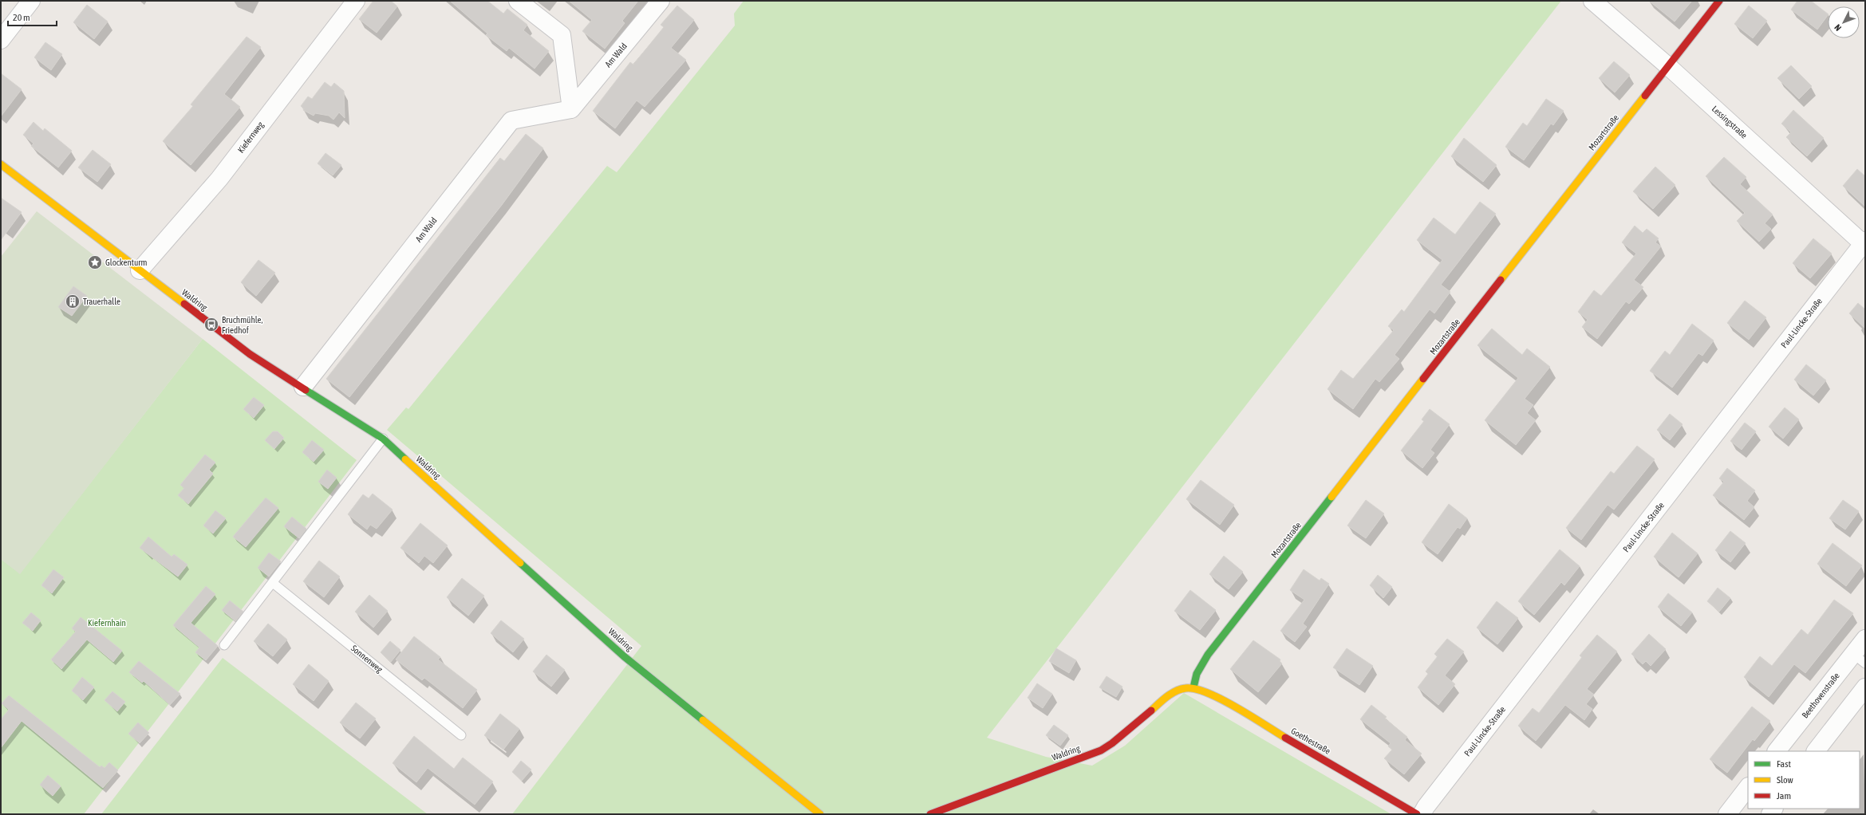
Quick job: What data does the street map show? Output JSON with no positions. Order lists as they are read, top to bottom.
{
  "streets": {
    "street": [
      "Am Wald",
      "Lessingstraße",
      "Mozartstraße",
      "Kiefernweg",
      "Waldring",
      "Paul-Lincke-Straße",
      "Beethovenstraße",
      "Goethestraße"
    ],
    "lane": ["Sonnenweg"]
  },
  "crossings": [
    ["Am Wald", "Waldring"],
    ["Lessingstraße", "Mozartstraße"],
    ["Lessingstraße", "Paul-Lincke-Straße"],
    ["Mozartstraße", "Waldring"],
    ["Mozartstraße", "Goethestraße"],
    ["Kiefernweg", "Waldring"],
    ["Waldring", "Goethestraße"]
  ],
  "parks": ["Kiefernhain"],
  "places": {
    "place": ["Glockenturm"],
    "building": ["Trauerhalle"],
    "bus stop": ["Bruchmühle, Friedhof"]
  },
  "legend": ["Fast", "Slow", "Jam"],
  "scale_bar": "20 m",
  "north": "bottom left"
}
